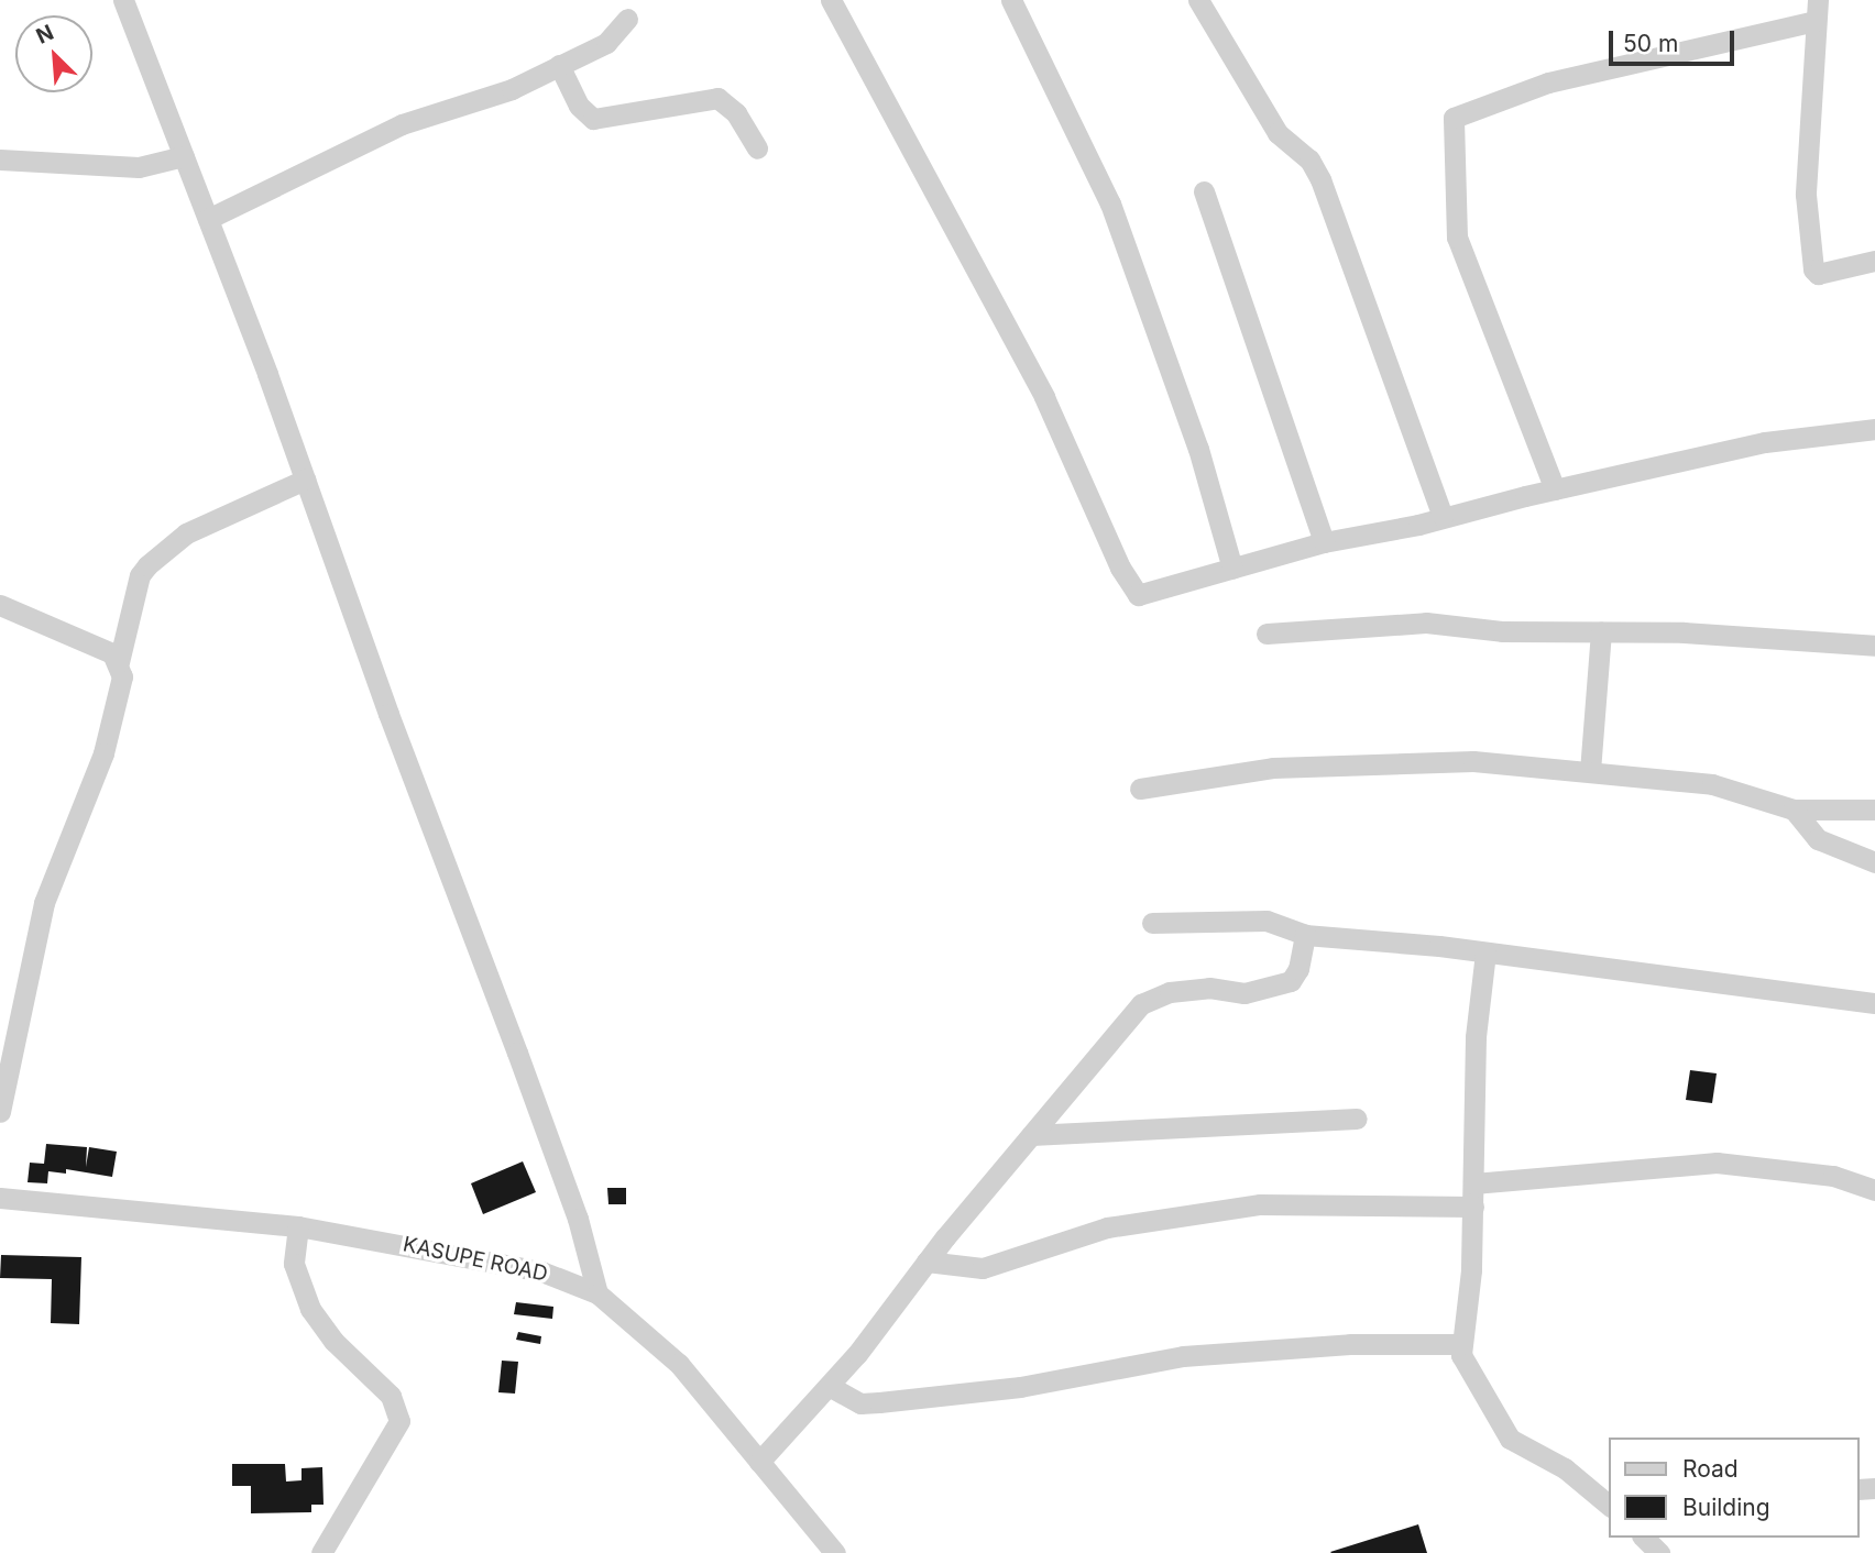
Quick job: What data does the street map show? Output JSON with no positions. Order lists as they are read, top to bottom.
{
  "streets": {
    "street": ["KASUPE ROAD"]
  },
  "legend": ["Road", "Building"],
  "scale_bar": "50 m",
  "north": "top left"
}
